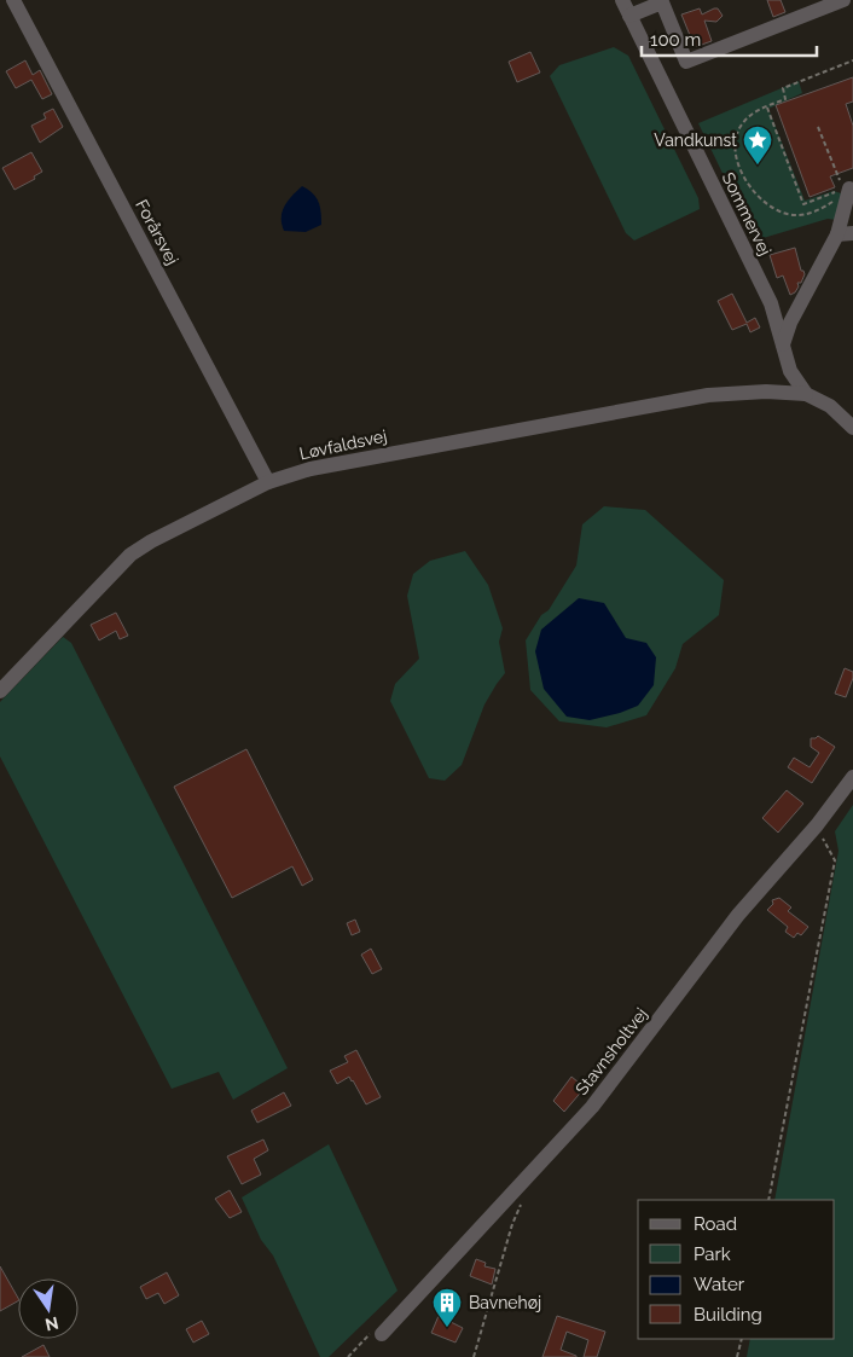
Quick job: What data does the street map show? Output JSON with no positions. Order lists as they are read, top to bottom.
{
  "streets": {
    "street": [
      "Sommervej",
      "Forårsvej",
      "Løvfaldsvej",
      "Stavnsholtvej"
    ]
  },
  "crossings": [
    ["Sommervej", "Løvfaldsvej"],
    ["Forårsvej", "Løvfaldsvej"]
  ],
  "places": {
    "place": ["Vandkunst"],
    "building": ["Bavnehøj"]
  },
  "legend": [
    "Road",
    "Park",
    "Water",
    "Building"
  ],
  "scale_bar": "100 m",
  "north": "bottom"
}
